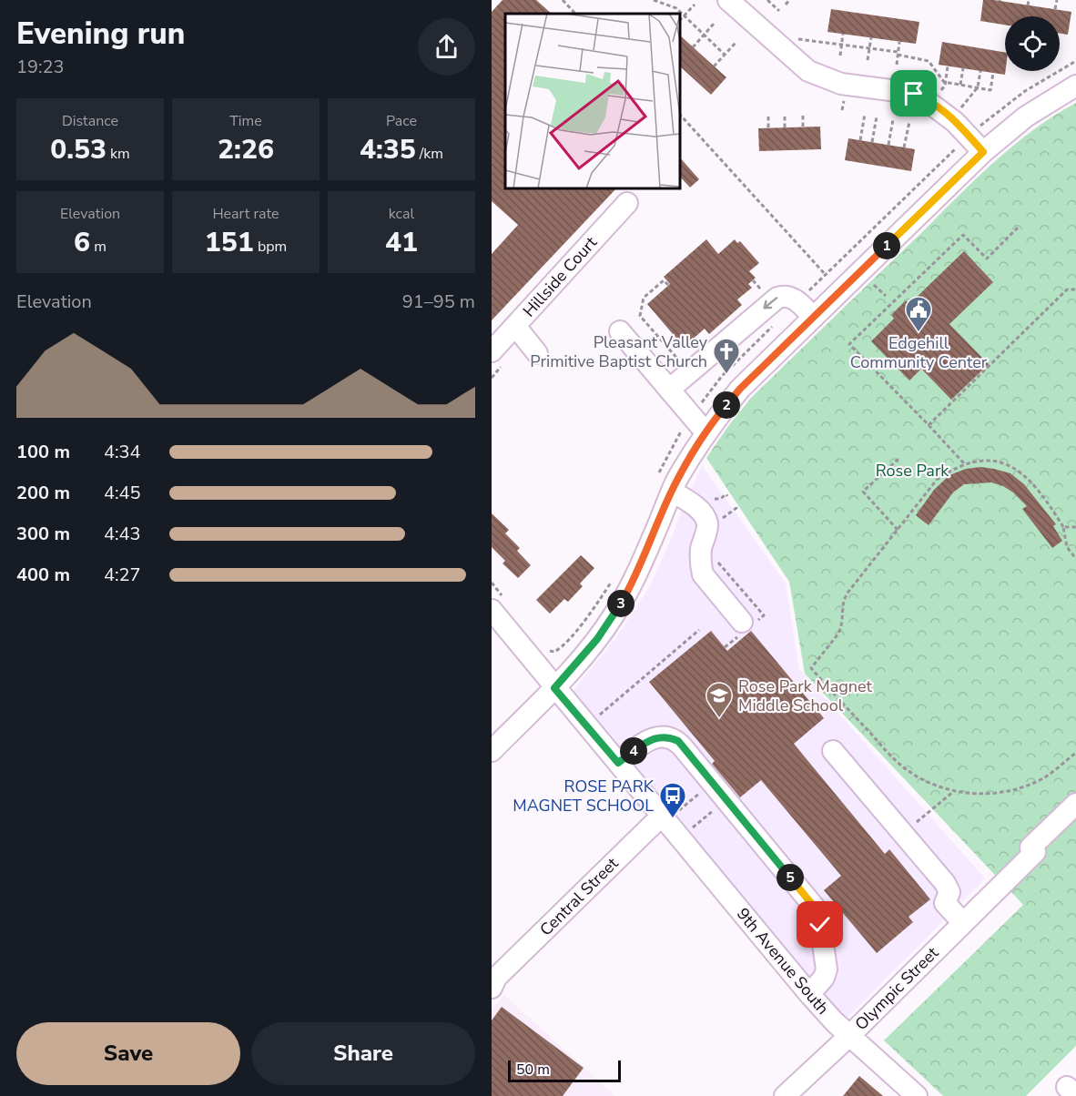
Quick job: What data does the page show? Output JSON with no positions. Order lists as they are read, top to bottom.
{
  "streets": {
    "street": [
      "Hillside Court",
      "Central Street",
      "9th Avenue South",
      "Olympic Street"
    ]
  },
  "crossings": [
    ["Central Street", "9th Avenue South"],
    ["9th Avenue South", "Olympic Street"]
  ],
  "parks": ["Rose Park"],
  "places": {
    "public building": ["Edgehill Community Center"],
    "church": ["Pleasant Valley Primitive Baptist Church"],
    "school or university": ["Rose Park Magnet Middle School"],
    "bus stop": ["ROSE PARK MAGNET SCHOOL"]
  },
  "scale_bar": "50 m",
  "page": {
    "heading": ["Evening run", "19:23"],
    "stats": [
      ["Distance", "0.53 km"],
      ["Time", "2:26"],
      ["Pace", "4:35 /km"],
      ["Elevation", "6 m"],
      ["Heart rate", "151 bpm"],
      ["kcal", "41"]
    ],
    "pins": [
      "1",
      "2",
      "3",
      "4",
      "5"
    ],
    "chart": ["Elevation", "91–95 m"],
    "list": [
      {
        "name": "100 m",
        "note": "4:34"
      },
      {
        "name": "200 m",
        "note": "4:45"
      },
      {
        "name": "300 m",
        "note": "4:43"
      },
      {
        "name": "400 m",
        "note": "4:27"
      }
    ],
    "buttons": ["Save", "Share"],
    "scale": "50 m"
  }
}
